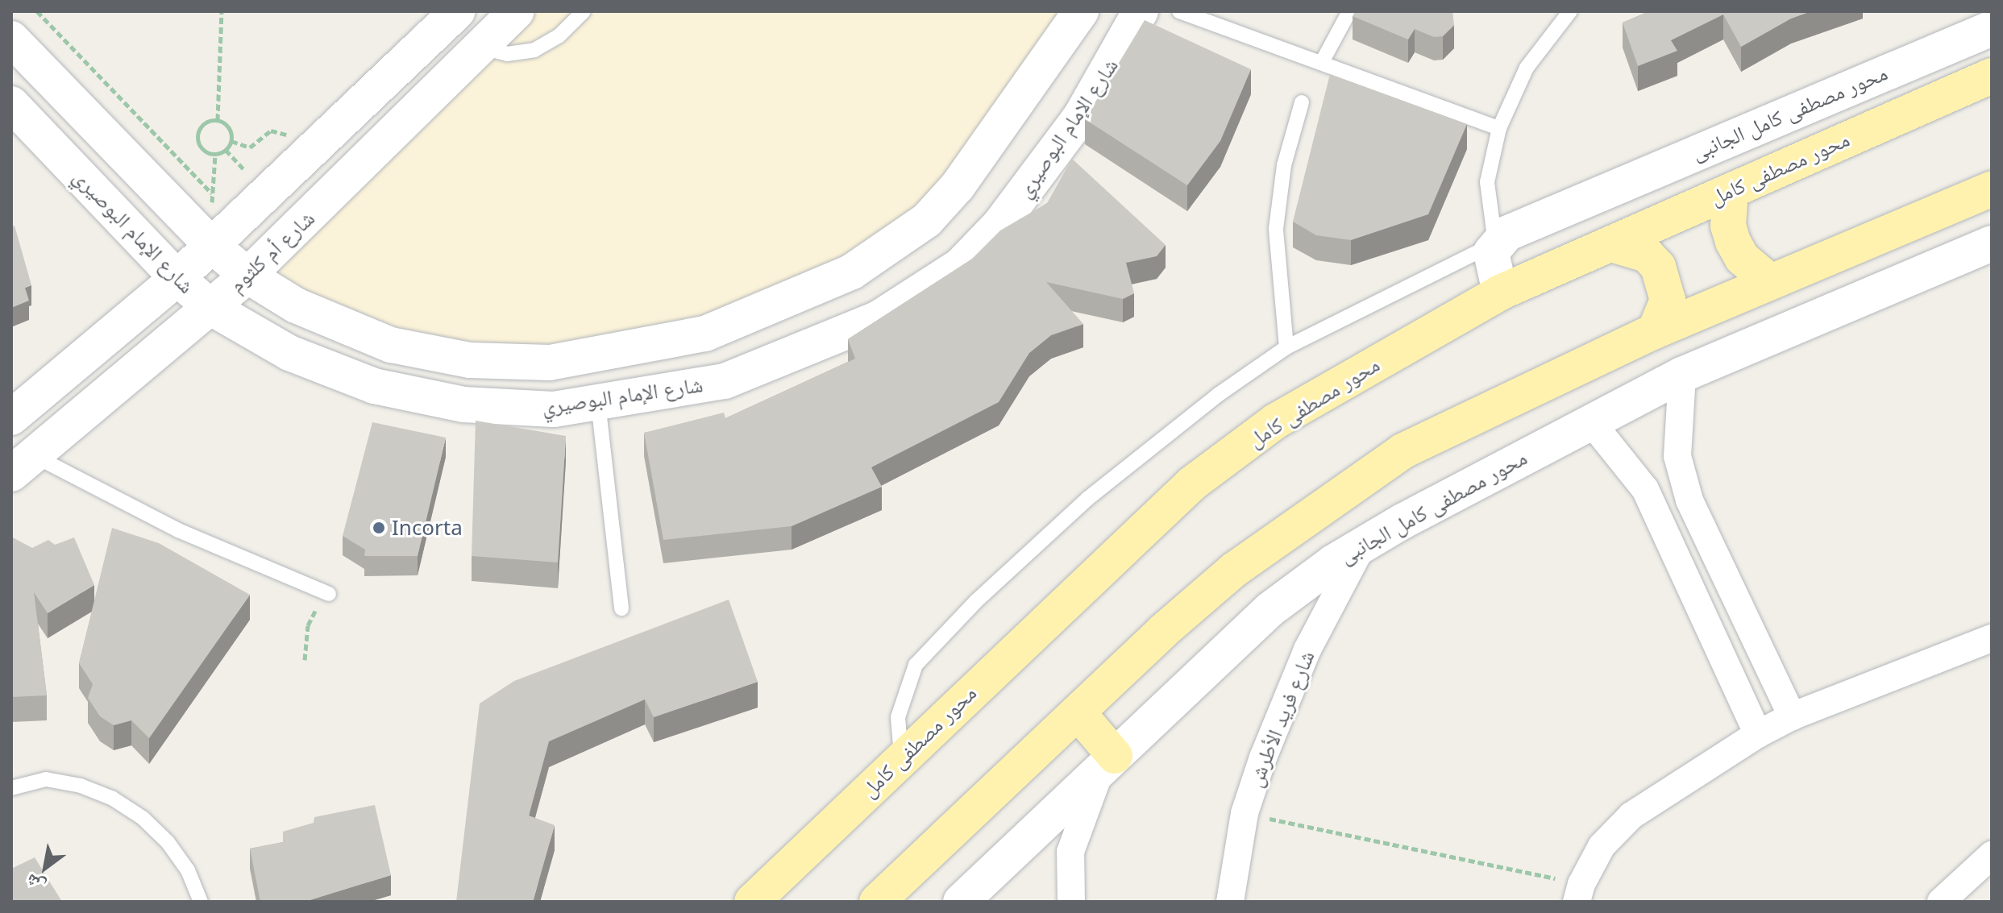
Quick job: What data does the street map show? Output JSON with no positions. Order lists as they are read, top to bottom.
{
  "streets": {
    "main road": ["محور مصطفى كامل"],
    "street": [
      "محور مصطفى كامل الجانبى",
      "شارع الإمام البوصيري",
      "شارع أم كلثوم",
      "شارع فريد الأطرش"
    ]
  },
  "crossings": [
    ["محور مصطفى كامل الجانبى", "شارع فريد الأطرش"],
    ["شارع الإمام البوصيري", "شارع أم كلثوم"]
  ],
  "places": ["Incorta"],
  "north": "bottom left"
}
